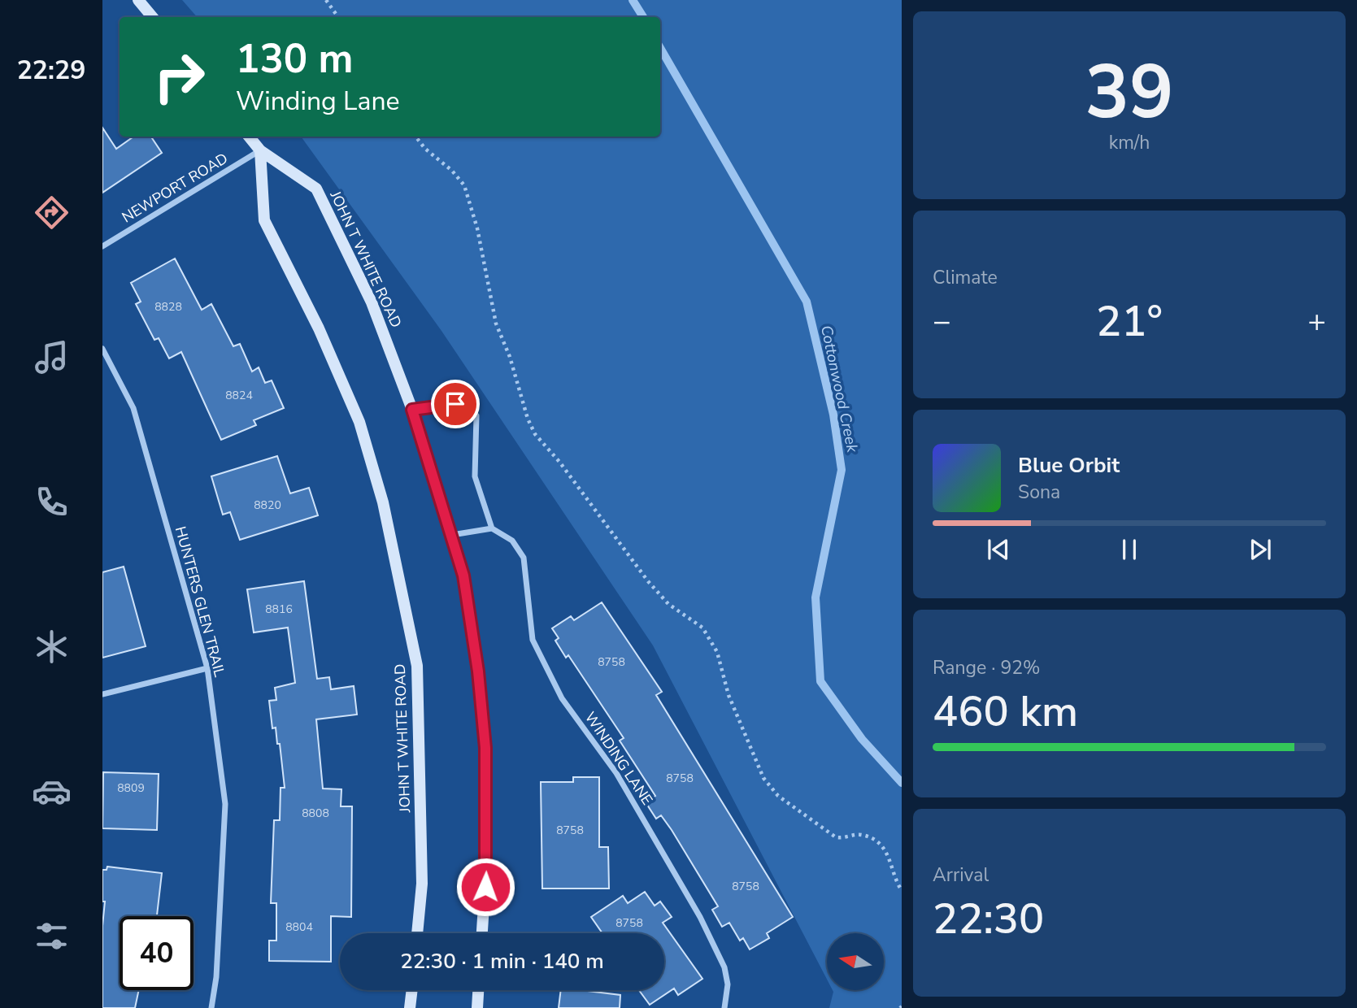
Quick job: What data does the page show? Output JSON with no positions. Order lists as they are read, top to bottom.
{
  "streets": {
    "street": [
      "NEWPORT ROAD",
      "JOHN T WHITE ROAD",
      "HUNTERS GLEN TRAIL",
      "WINDING LANE"
    ]
  },
  "crossings": [
    ["NEWPORT ROAD", "JOHN T WHITE ROAD"]
  ],
  "water": ["Cottonwood Creek"],
  "house_numbers": [
    "8828",
    "8824",
    "8820",
    "8816",
    "8758",
    "8758",
    "8809",
    "8808",
    "8758",
    "8758",
    "8758",
    "8804"
  ],
  "north": "left",
  "page": {
    "tabs": "22:29",
    "tile": [
      ["39", "km/h"],
      "Climate",
      ["Range · 92%", "460 km"],
      ["Arrival", "22:30"]
    ],
    "turn": ["130 m", "Winding Lane"],
    "heat": ["−", "21°", "+"],
    "song": ["Blue Orbit", "Sona"],
    "limit": "40",
    "trip": "22:30 · 1 min · 140 m"
  }
}
